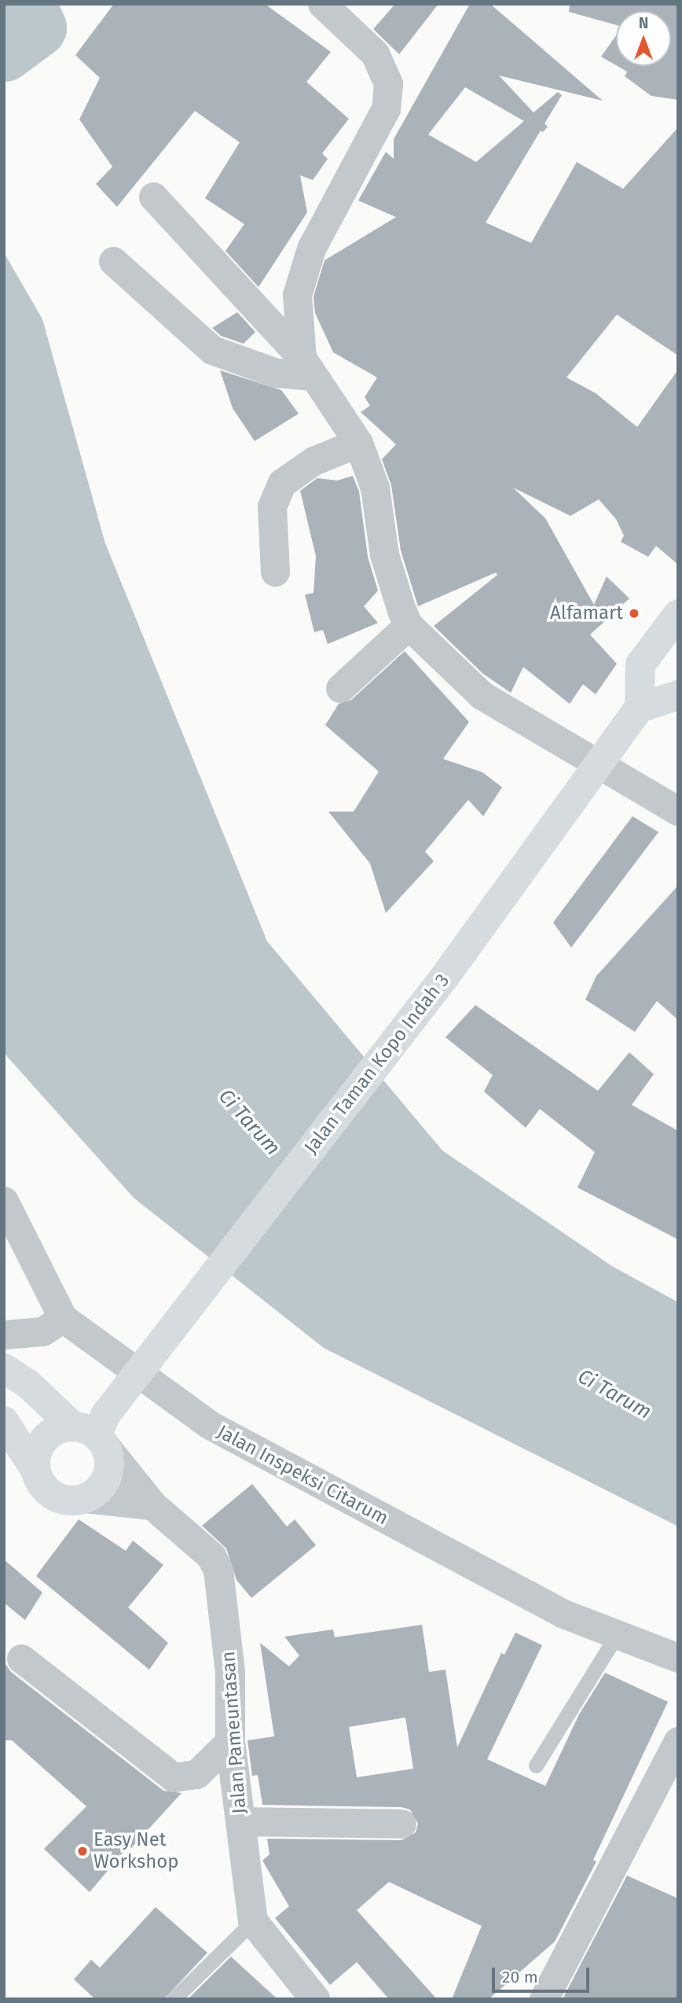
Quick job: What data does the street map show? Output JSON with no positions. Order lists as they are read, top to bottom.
{
  "streets": {
    "main road": ["Jalan Taman Kopo Indah 3"],
    "street": ["Jalan Inspeksi Citarum", "Jalan Pameuntasan"]
  },
  "crossings": [
    ["Jalan Taman Kopo Indah 3", "Jalan Pameuntasan"]
  ],
  "water": ["Ci Tarum"],
  "places": ["Alfamart", "Easy Net Workshop"],
  "scale_bar": "20 m",
  "north": "top"
}
